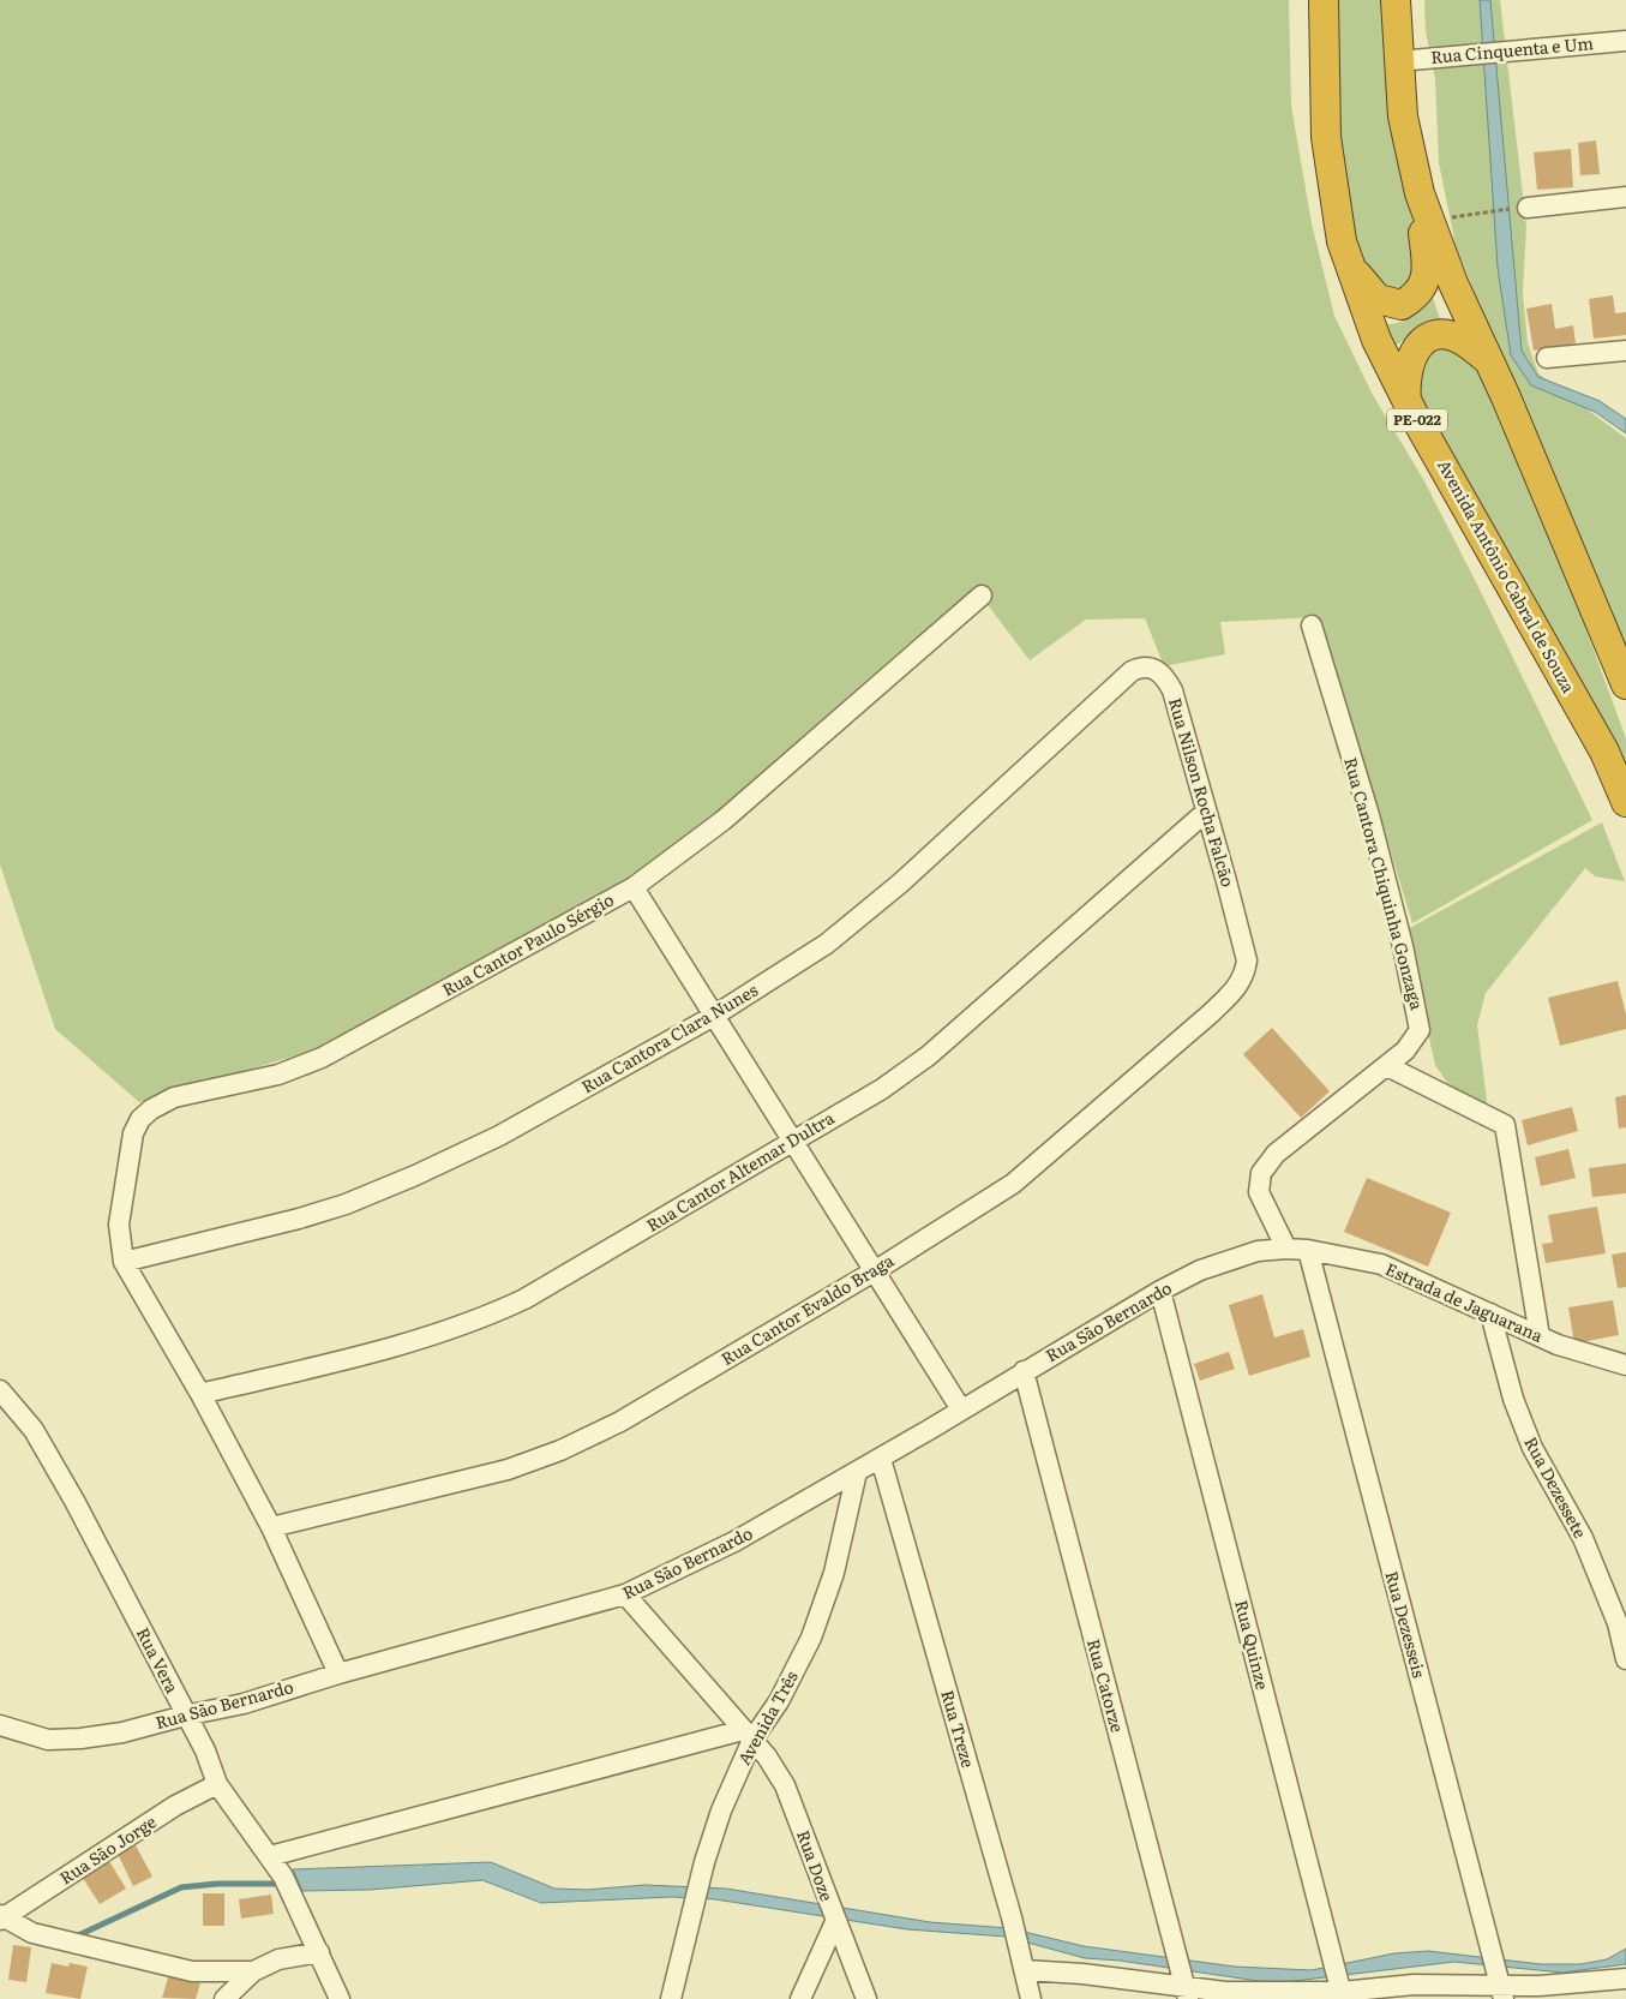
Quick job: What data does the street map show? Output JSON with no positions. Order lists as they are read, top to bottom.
{
  "streets": {
    "highway": ["PE-022", "Avenida Antônio Cabral de Souza"],
    "street": [
      "Rua Cinquenta e Um",
      "Rua Nilson Rocha Falcão",
      "Rua Cantora Chiquinha Gonzaga",
      "Rua Cantor Paulo Sérgio",
      "Rua Cantora Clara Nunes",
      "Rua Cantor Altemar Dultra",
      "Estrada de Jaguarana",
      "Rua Cantor Evaldo Braga",
      "Rua São Bernardo",
      "Rua Dezessete",
      "Rua Dezesseis",
      "Rua Quinze",
      "Rua Vera",
      "Rua Catorze",
      "Avenida Três",
      "Rua Treze",
      "Rua São Jorge",
      "Rua Doze"
    ]
  },
  "crossings": [
    ["Rua Nilson Rocha Falcão", "Rua Cantora Clara Nunes"],
    ["Rua Nilson Rocha Falcão", "Rua Cantor Altemar Dultra"],
    ["Rua Nilson Rocha Falcão", "Rua Cantor Evaldo Braga"],
    ["Rua Cantora Chiquinha Gonzaga", "Estrada de Jaguarana"],
    ["Rua Cantora Chiquinha Gonzaga", "Rua São Bernardo"],
    ["Rua Cantor Paulo Sérgio", "Rua Cantora Clara Nunes"],
    ["Estrada de Jaguarana", "Rua São Bernardo"],
    ["Estrada de Jaguarana", "Rua Dezessete"],
    ["Estrada de Jaguarana", "Rua Dezesseis"],
    ["Rua São Bernardo", "Rua Quinze"],
    ["Rua São Bernardo", "Rua Vera"],
    ["Rua São Bernardo", "Rua Catorze"],
    ["Rua São Bernardo", "Avenida Três"],
    ["Rua São Bernardo", "Rua Treze"],
    ["Rua São Bernardo", "Rua Doze"],
    ["Rua Vera", "Rua São Jorge"],
    ["Avenida Três", "Rua Doze"]
  ]
}
